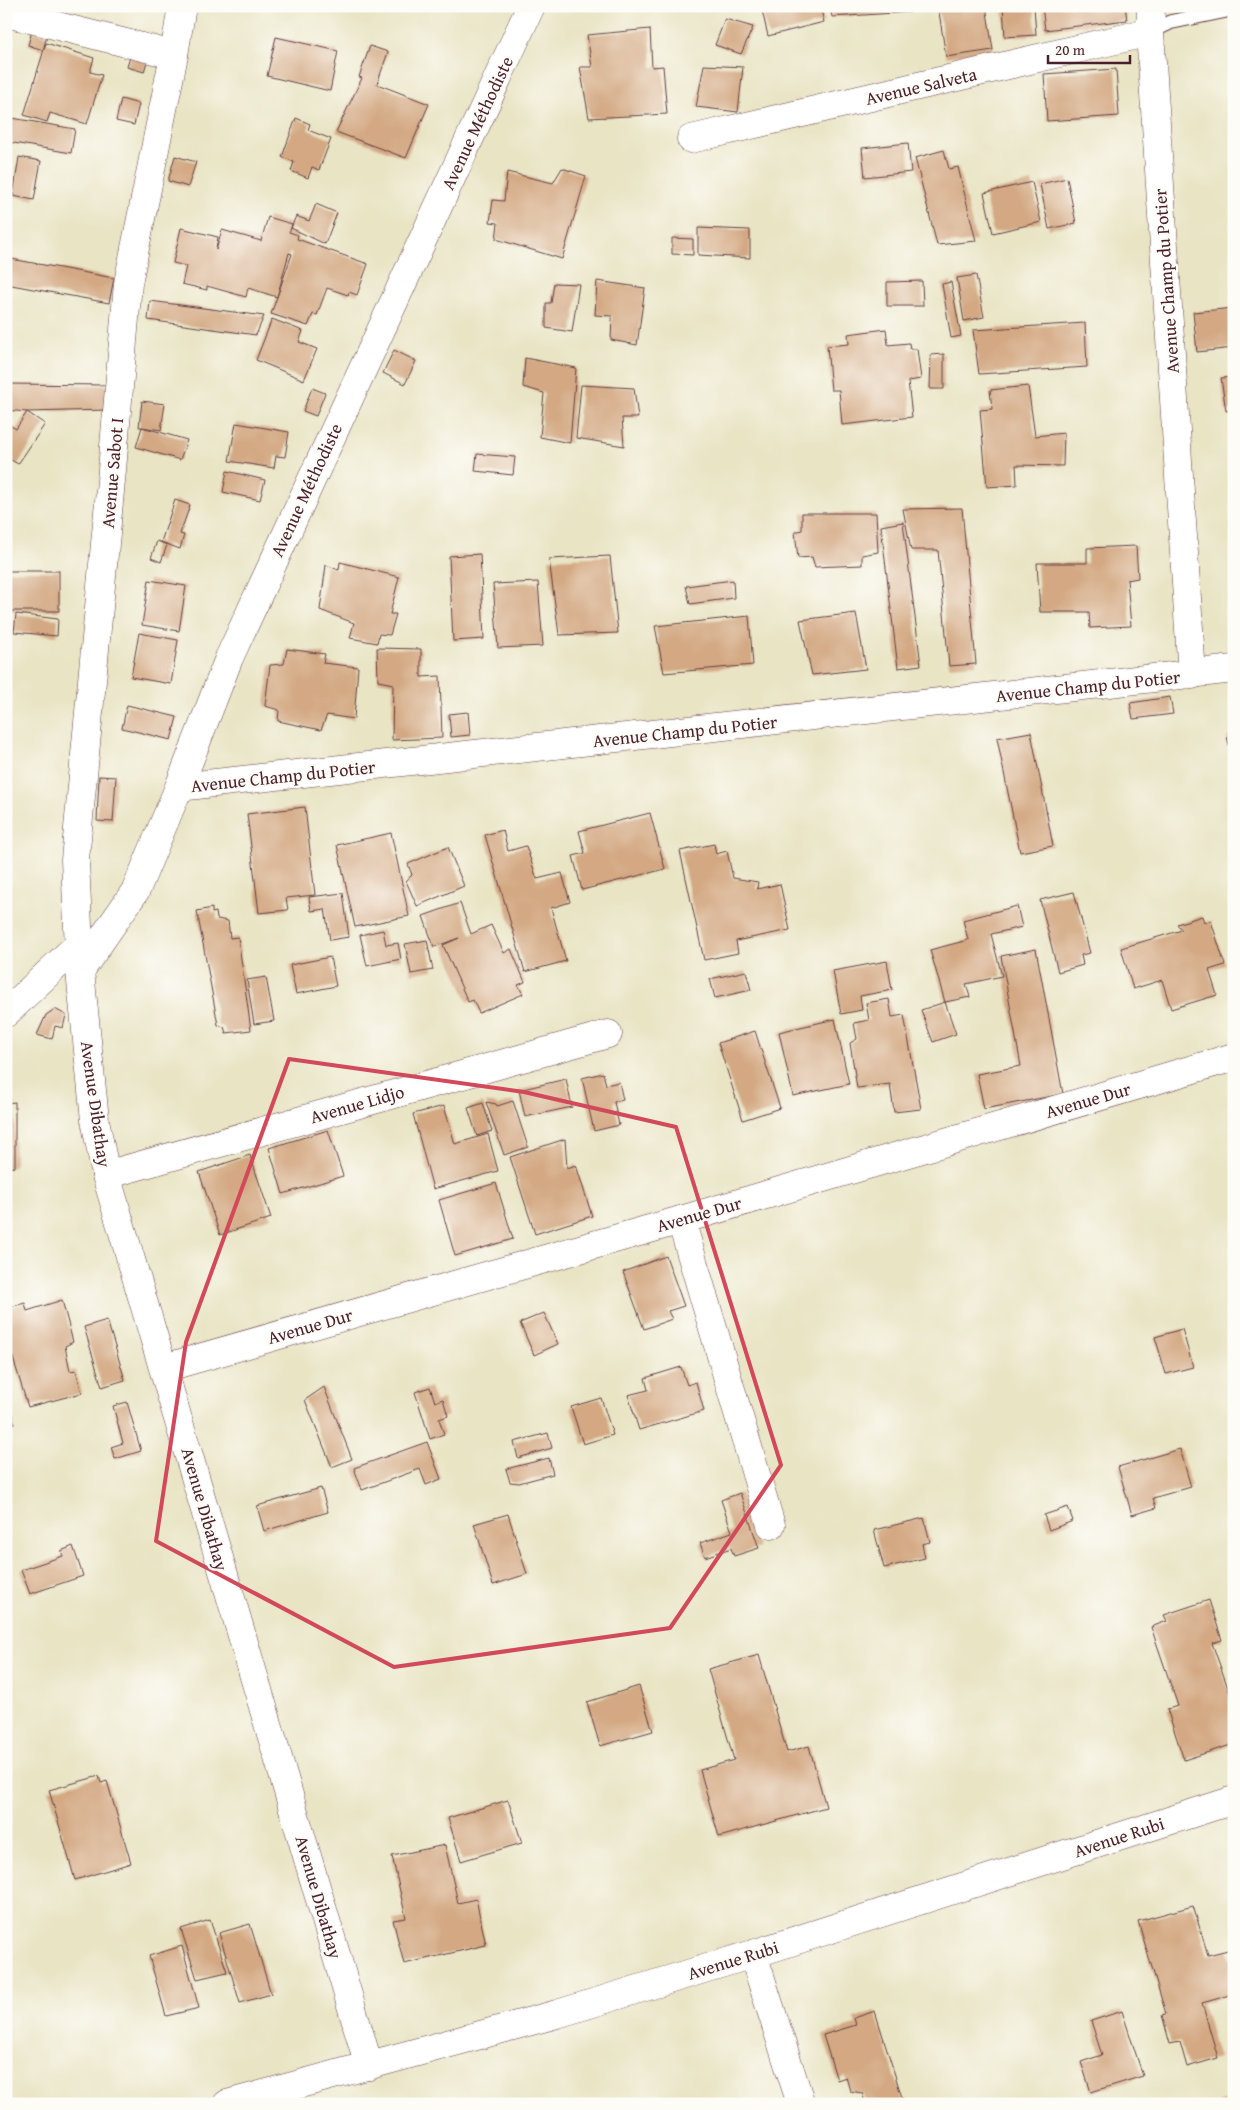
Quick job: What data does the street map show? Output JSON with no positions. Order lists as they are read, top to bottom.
{
  "streets": {
    "street": [
      "Avenue Salveta",
      "Avenue Méthodiste",
      "Avenue Champ du Potier",
      "Avenue Sabot I",
      "Avenue Dur",
      "Avenue Dibathay",
      "Avenue Lidjo",
      "Avenue Rubi"
    ]
  },
  "crossings": [
    ["Avenue Salveta", "Avenue Champ du Potier"],
    ["Avenue Méthodiste", "Avenue Champ du Potier"],
    ["Avenue Méthodiste", "Avenue Dibathay"],
    ["Avenue Sabot I", "Avenue Dibathay"],
    ["Avenue Dur", "Avenue Dibathay"],
    ["Avenue Dibathay", "Avenue Lidjo"],
    ["Avenue Dibathay", "Avenue Rubi"]
  ],
  "scale_bar": "20 m"
}
